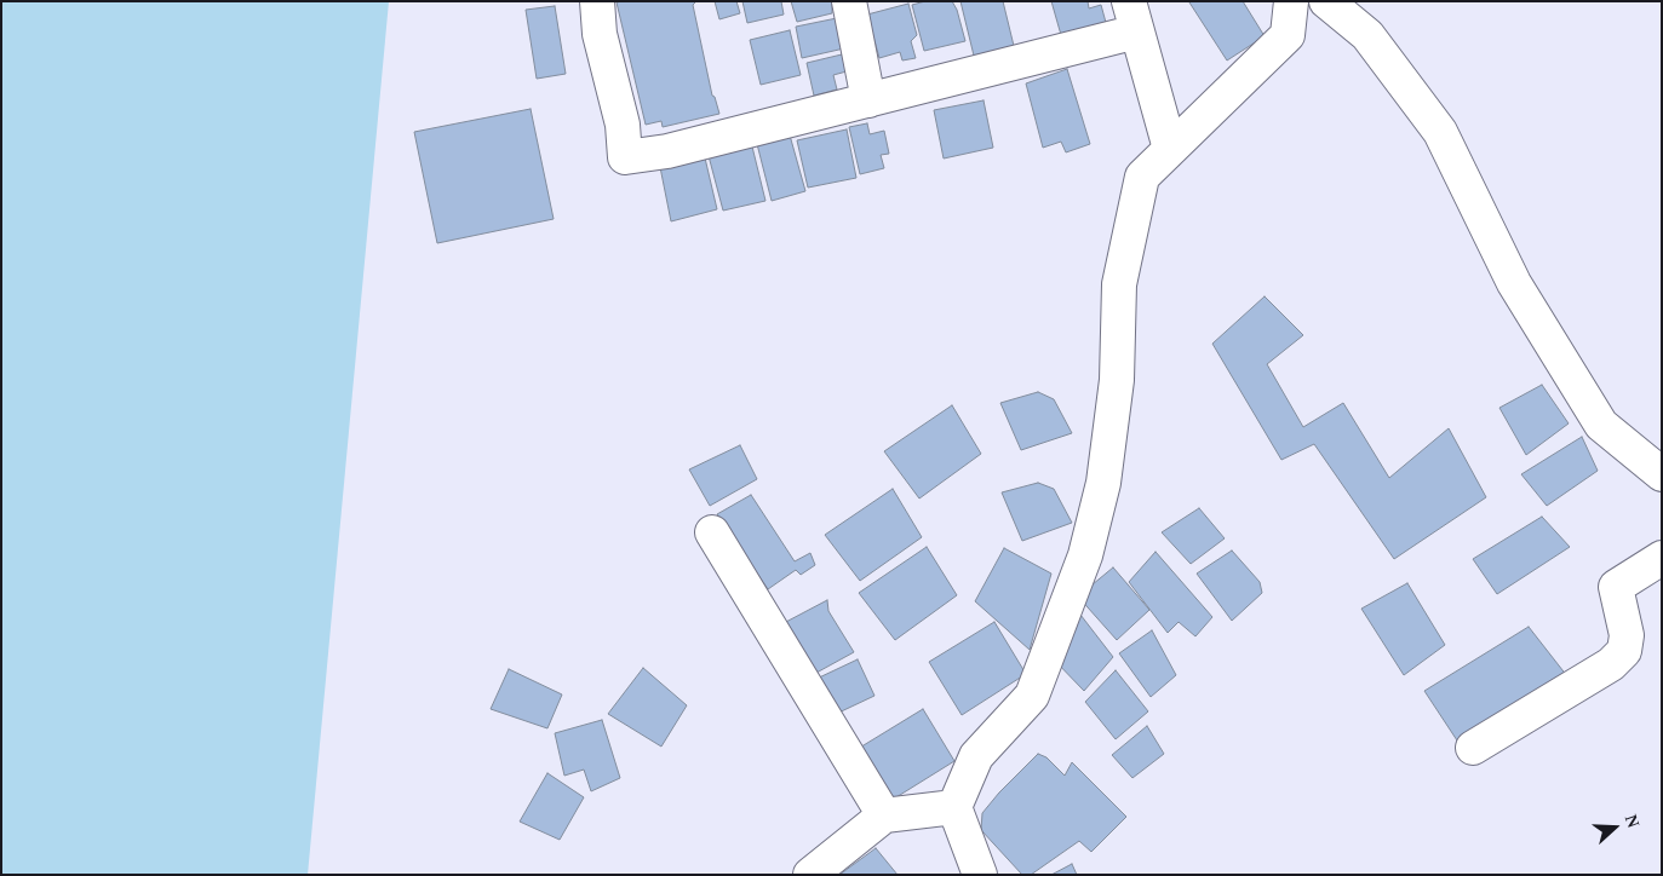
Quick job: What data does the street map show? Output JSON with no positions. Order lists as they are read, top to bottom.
{
  "north": "right"
}
